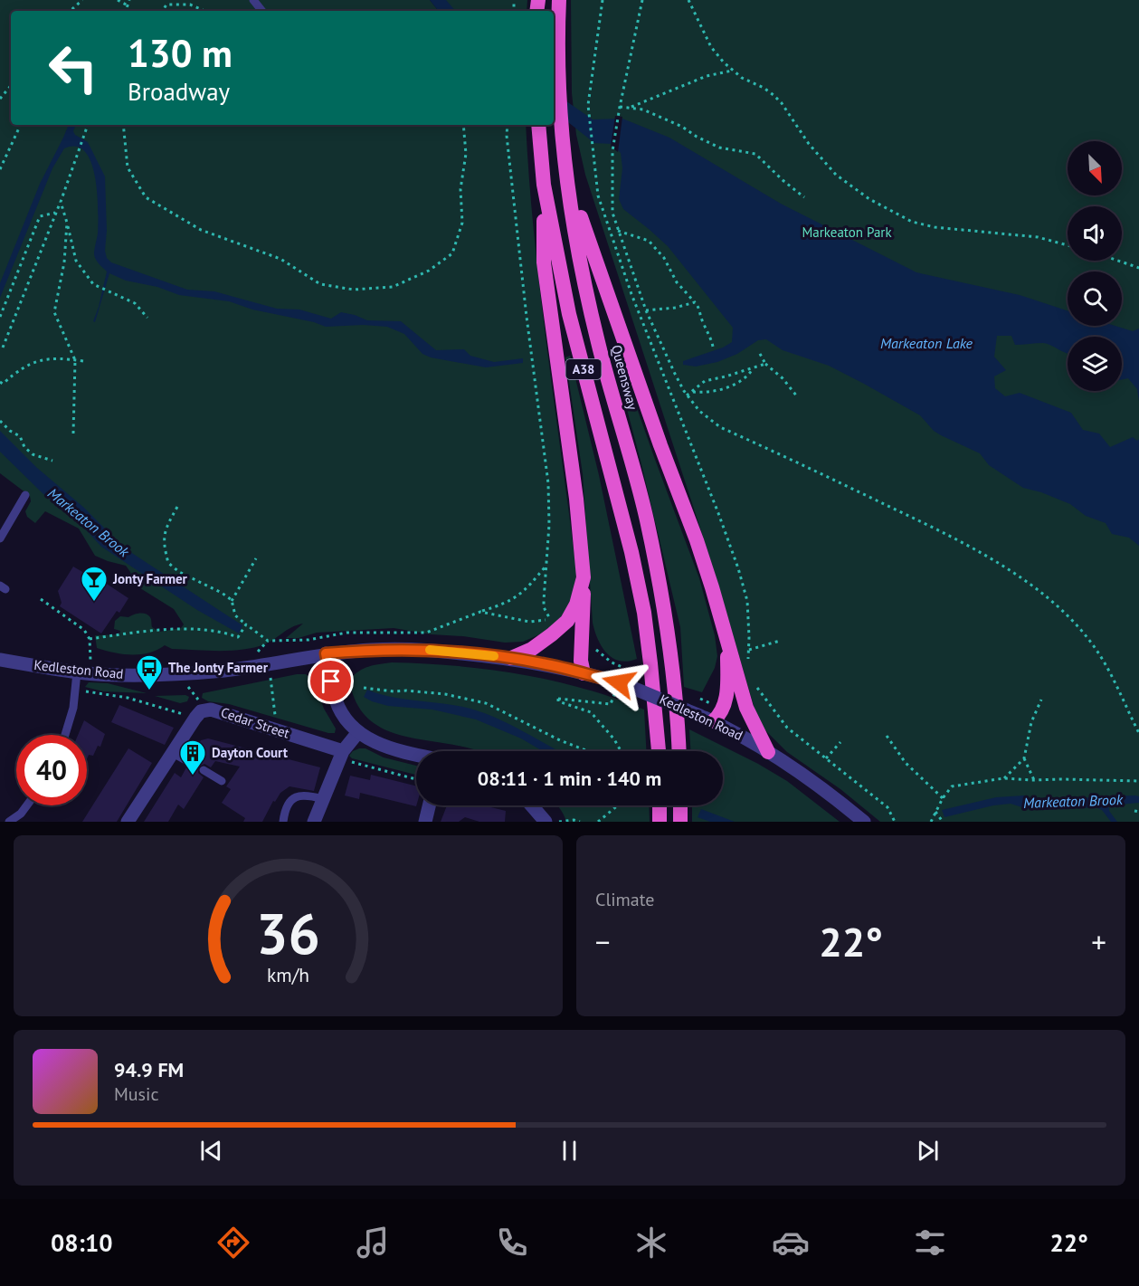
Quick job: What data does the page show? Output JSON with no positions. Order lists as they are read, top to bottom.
{
  "streets": {
    "highway": ["A38", "Queensway"],
    "street": ["Kedleston Road", "Cedar Street"]
  },
  "water": ["Markeaton Lake", "Markeaton Brook"],
  "parks": ["Markeaton Park"],
  "places": {
    "bar": ["Jonty Farmer"],
    "bus stop": ["The Jonty Farmer"],
    "building": ["Dayton Court"]
  },
  "north": "bottom right",
  "page": {
    "turn": ["130 m", "Broadway"],
    "limit": "40",
    "trip": "08:11 · 1 min · 140 m",
    "tile": "Climate",
    "heat": ["−", "22°", "+"],
    "song": ["94.9 FM", "Music"],
    "tabs": ["08:10", "22°"],
    "gauge": ["36", "km/h"]
  }
}
